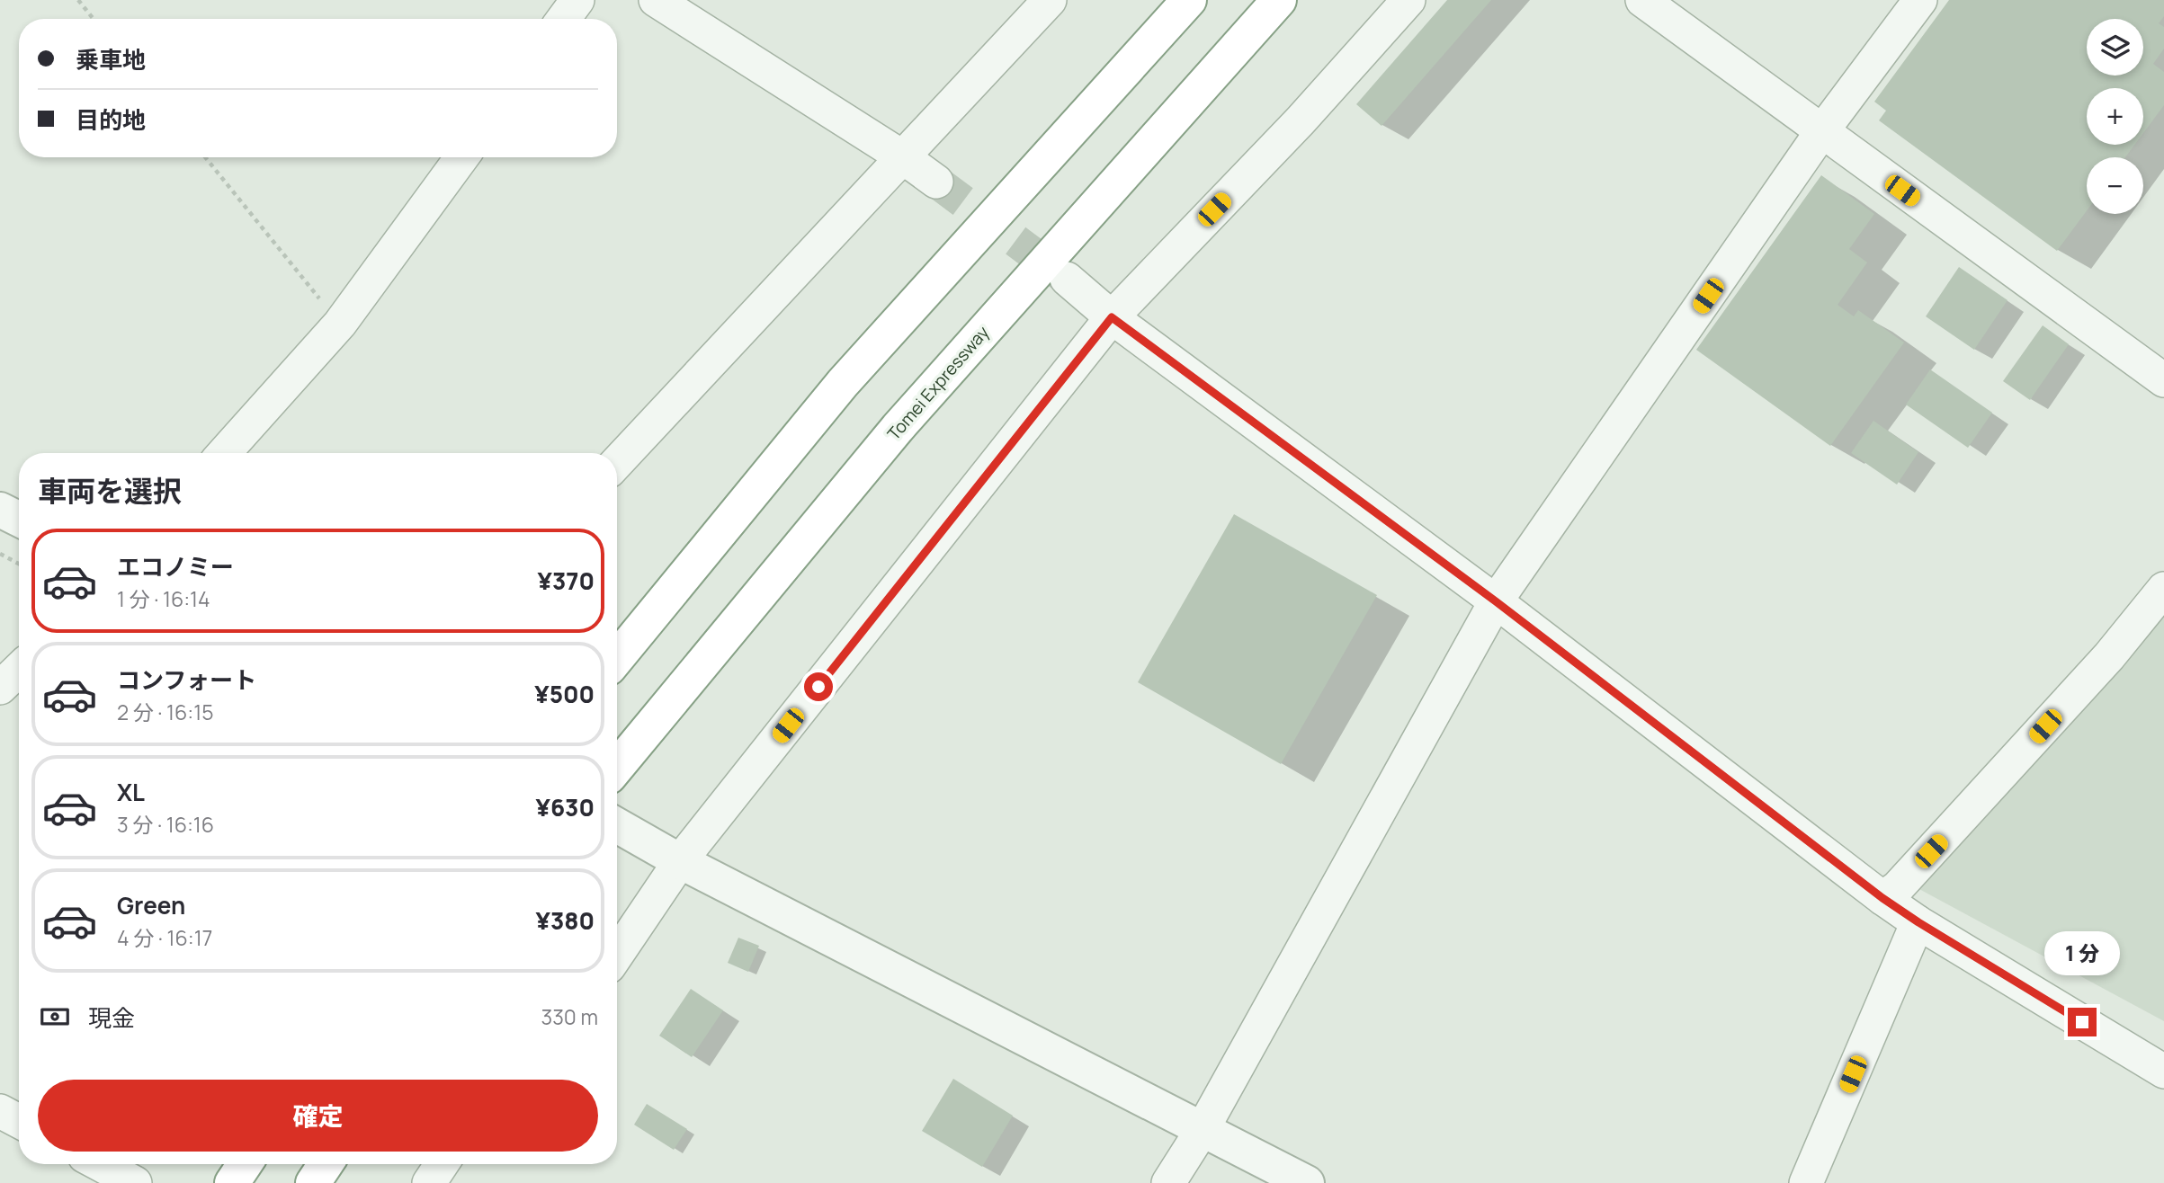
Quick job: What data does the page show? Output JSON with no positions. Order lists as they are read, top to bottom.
{
  "streets": {
    "highway": ["Tomei Expressway"]
  },
  "page": {
    "map_buttons": ["+", "−"],
    "banner": ["乗車地", "目的地"],
    "heading": "車両を選択",
    "list": [
      {
        "name": "エコノミー",
        "note": "1 分 · 16:14",
        "value": "¥370"
      },
      {
        "name": "コンフォート",
        "note": "2 分 · 16:15",
        "value": "¥500"
      },
      {
        "name": "XL",
        "note": "3 分 · 16:16",
        "value": "¥630"
      },
      {
        "name": "Green",
        "note": "4 分 · 16:17",
        "value": "¥380"
      }
    ],
    "bubble": "1 分",
    "pay": ["現金", "330 m"],
    "buttons": "確定"
  }
}
